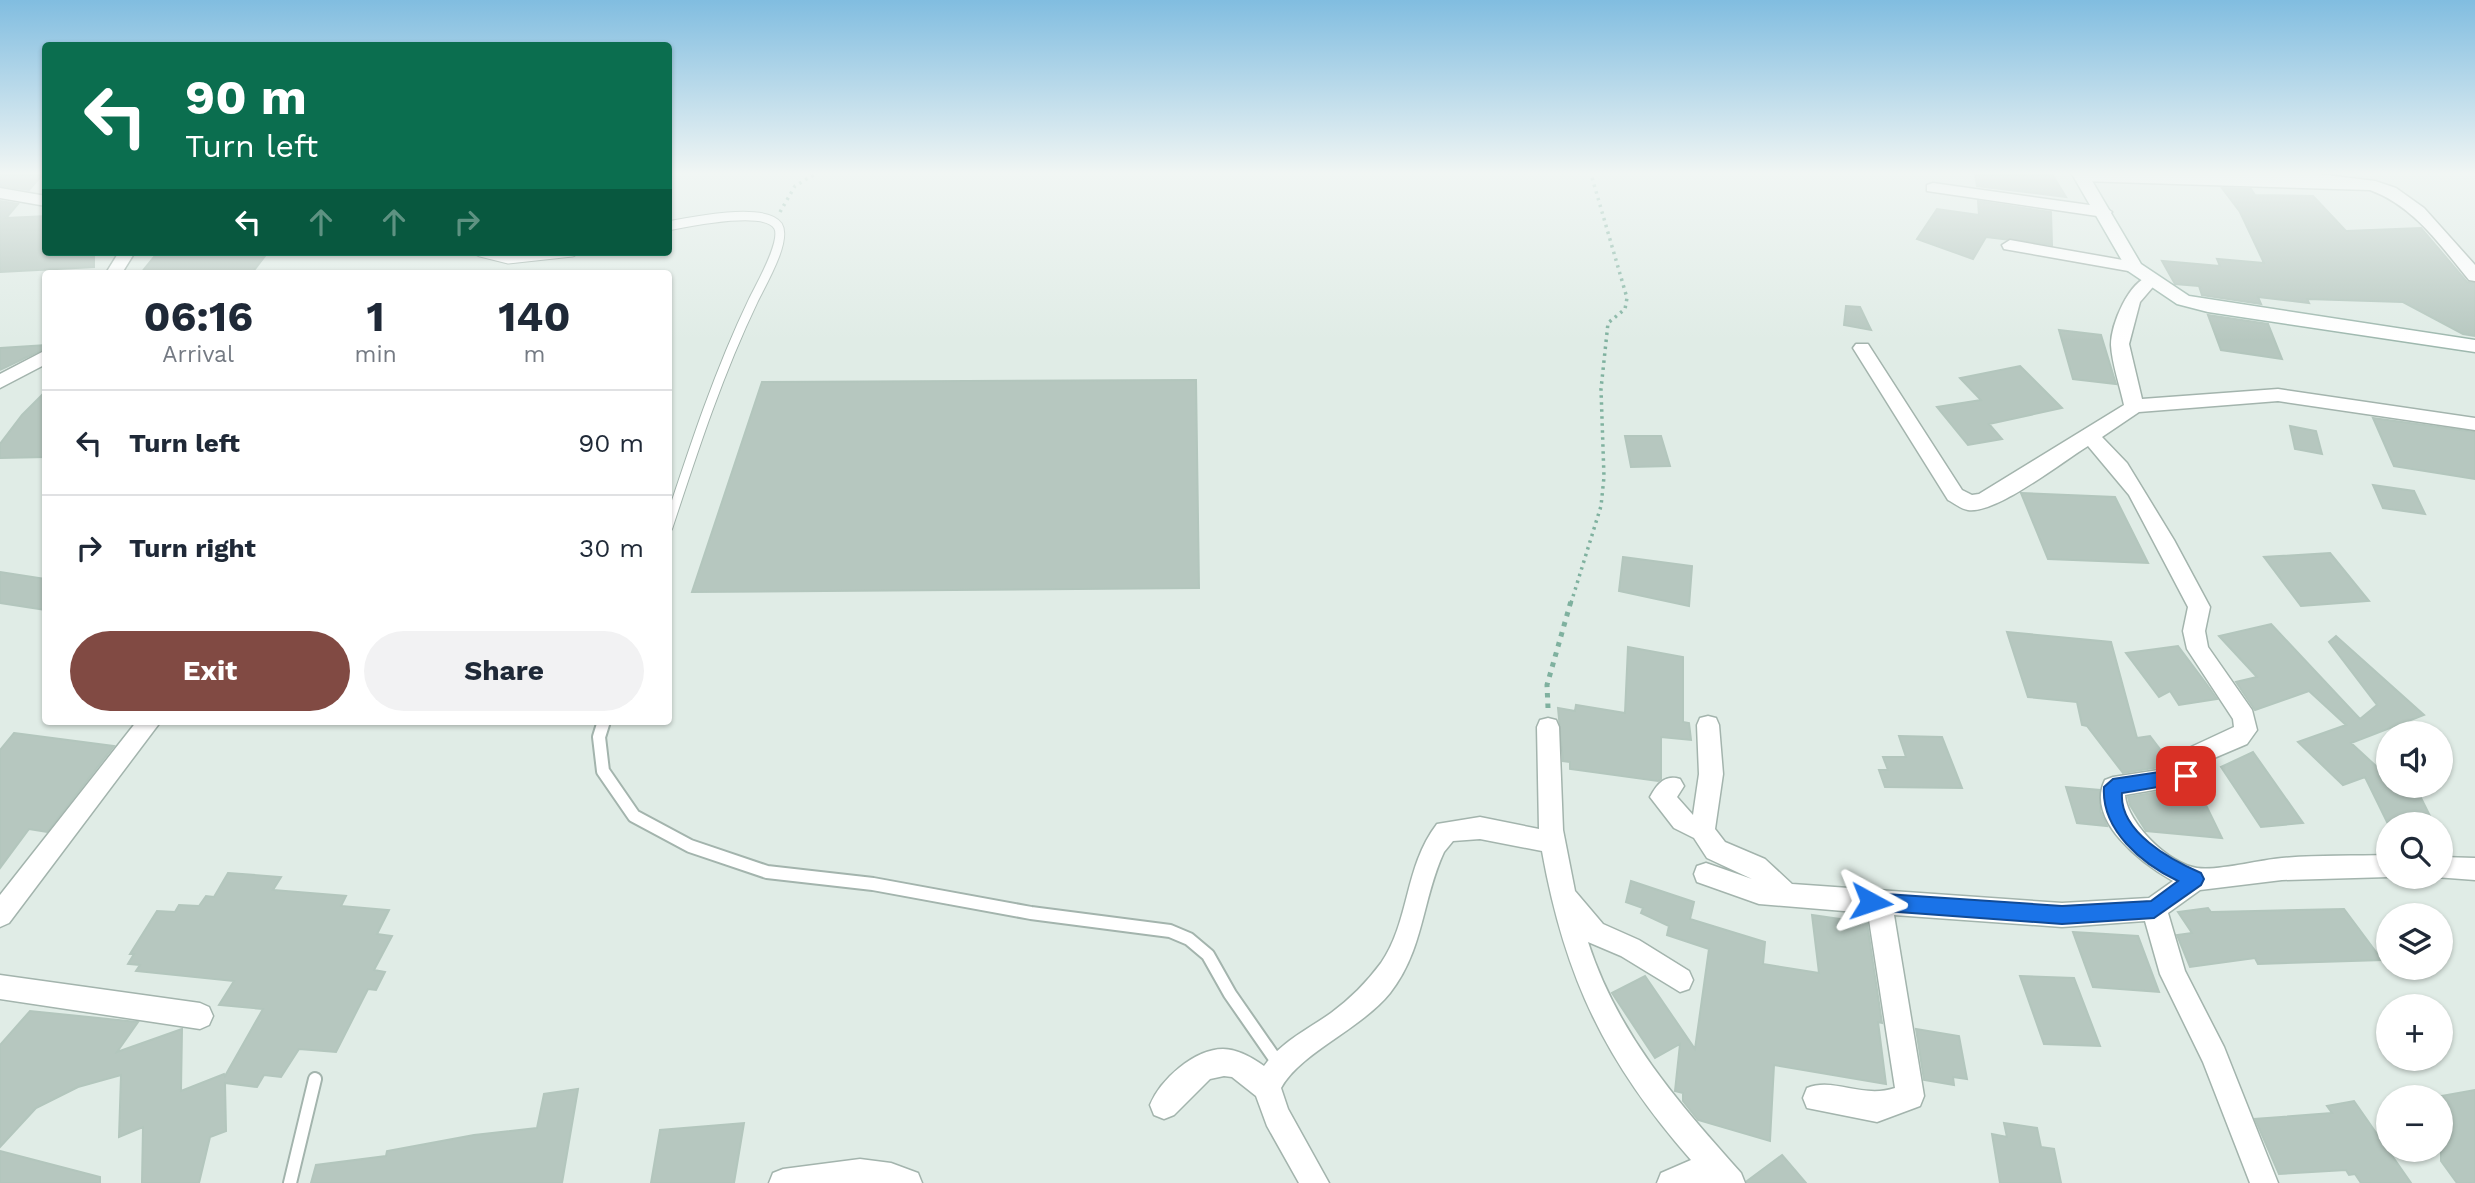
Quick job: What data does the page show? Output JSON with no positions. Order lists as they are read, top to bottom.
{
  "page": {
    "turn": ["90 m", "Turn left"],
    "eta": [
      "06:16",
      "Arrival",
      "1",
      "min",
      "140",
      "m"
    ],
    "list": [
      {
        "name": "Turn left",
        "value": "90 m"
      },
      {
        "name": "Turn right",
        "value": "30 m"
      }
    ],
    "buttons": ["Exit", "Share"],
    "map_buttons": ["+", "−"]
  }
}
